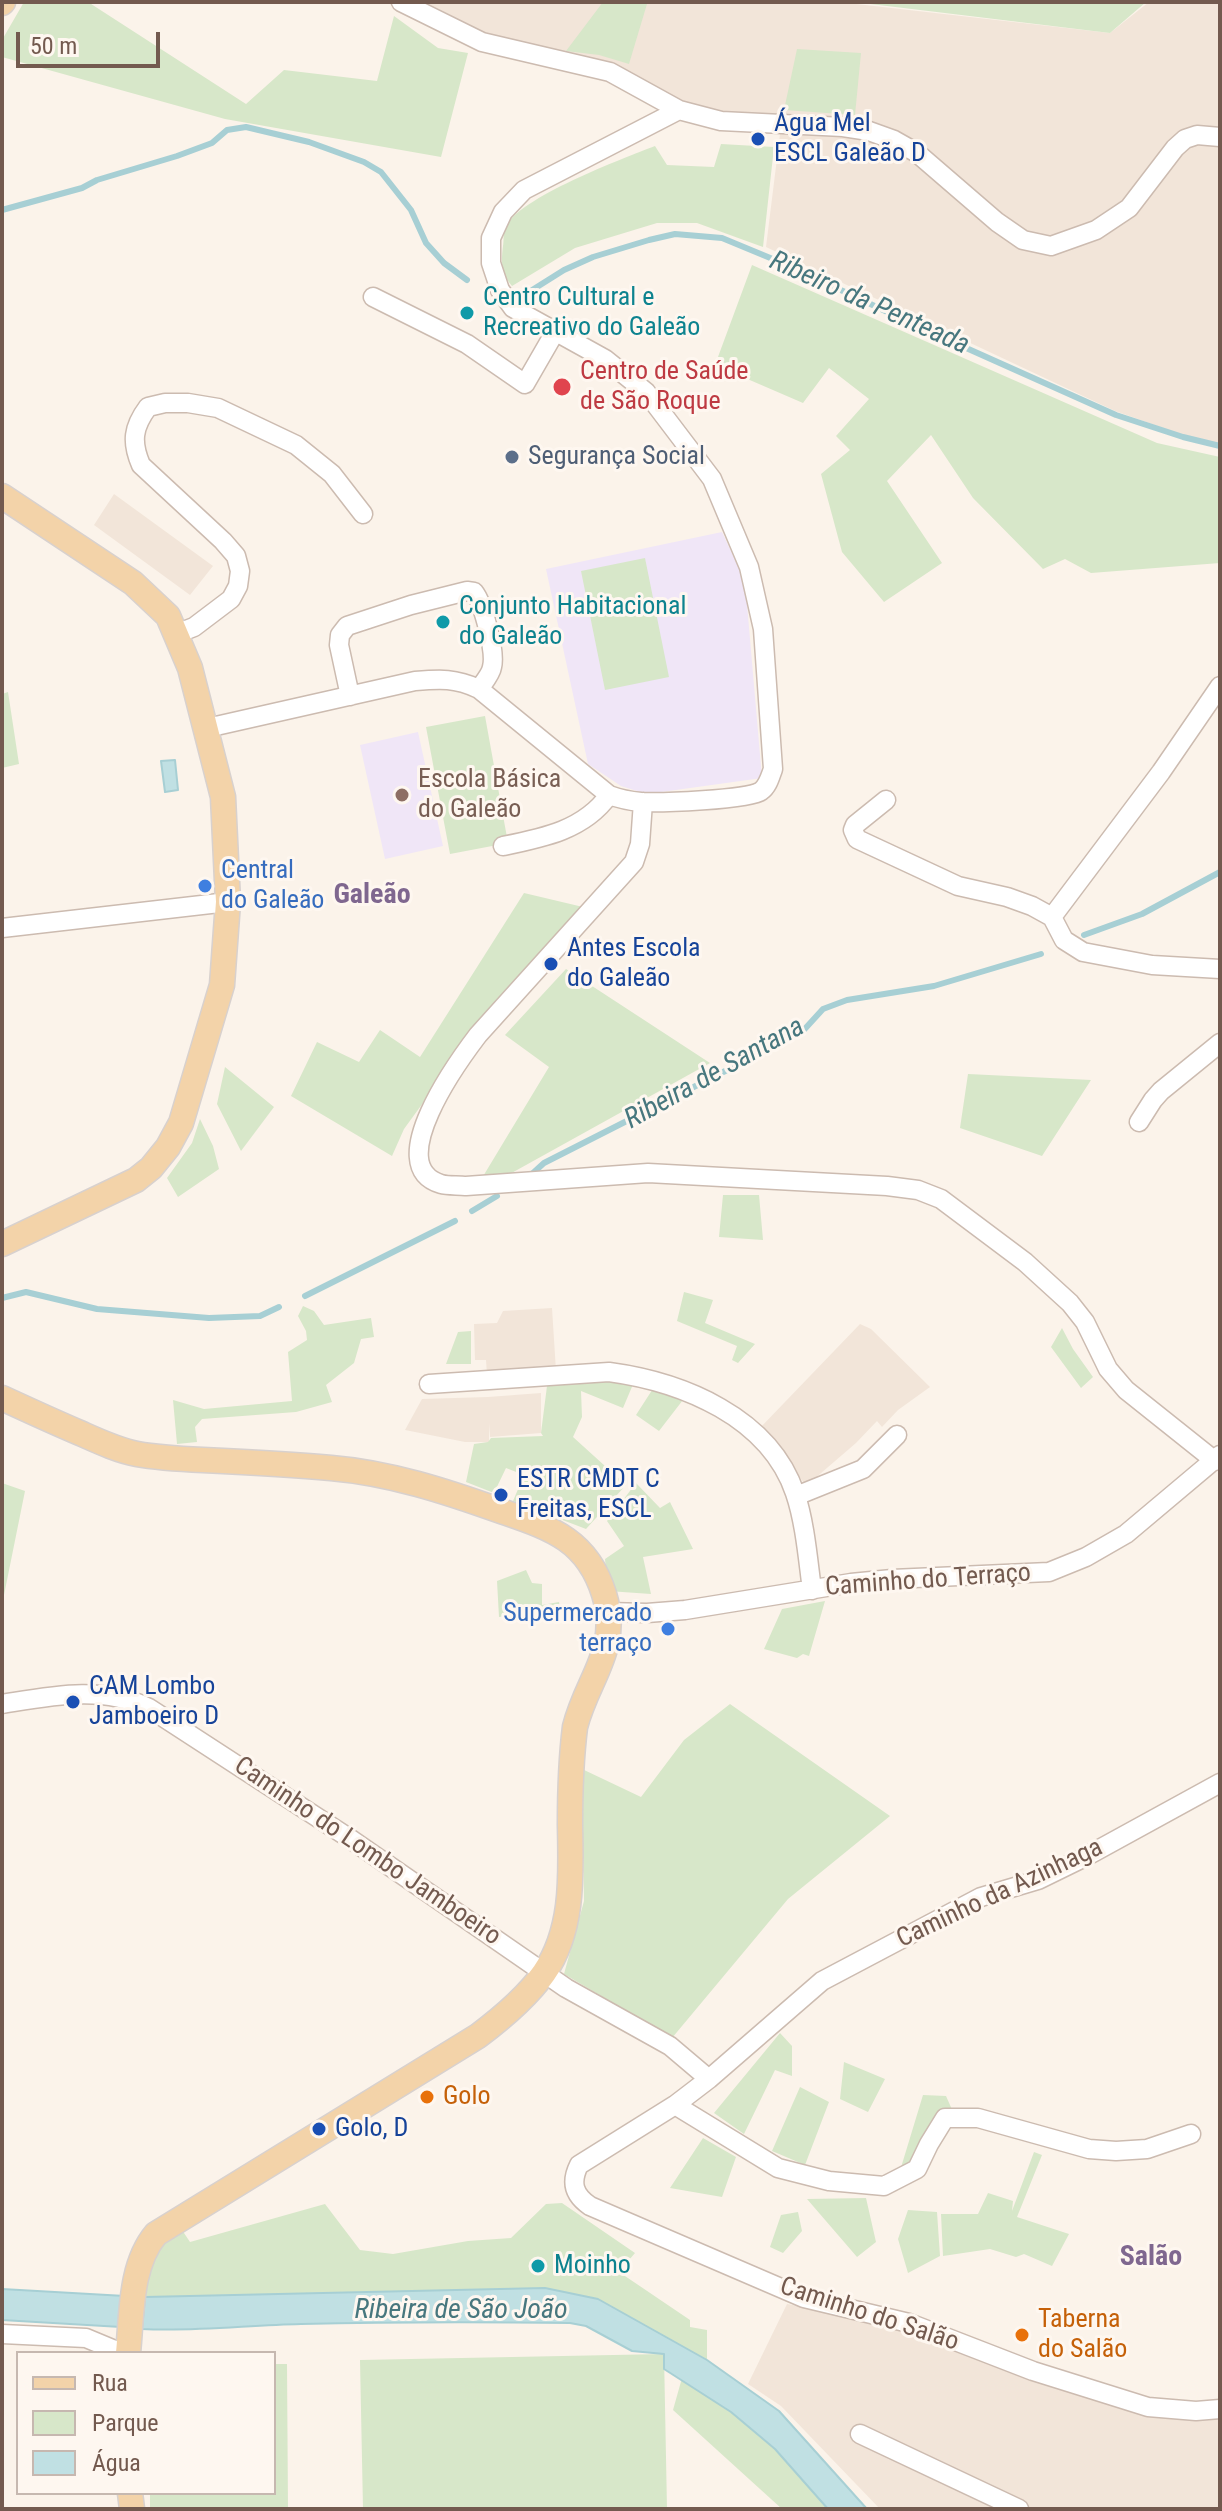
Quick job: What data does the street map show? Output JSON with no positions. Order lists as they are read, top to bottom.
{
  "streets": {
    "street": [
      "Caminho do Terraço",
      "Caminho do Lombo Jamboeiro",
      "Caminho da Azinhaga",
      "Caminho do Salão"
    ]
  },
  "crossings": [
    ["Caminho do Lombo Jamboeiro", "Caminho da Azinhaga"],
    ["Caminho da Azinhaga", "Caminho do Salão"]
  ],
  "districts": ["Galeão", "Salão"],
  "water": ["Ribeiro da Penteada", "Ribeira de Santana", "Ribeira de São João"],
  "places": [
    "Água Mel ESCL Galeão D",
    "Centro Cultural e Recreativo do Galeão",
    "Centro de Saúde de São Roque",
    "Segurança Social",
    "Conjunto Habitacional do Galeão",
    "Escola Básica do Galeão",
    "Central do Galeão",
    "Antes Escola do Galeão",
    "ESTR CMDT C Freitas, ESCL",
    "Supermercado terraço",
    "CAM Lombo Jamboeiro D",
    "Golo",
    "Golo, D",
    "Moinho",
    "Taberna do Salão"
  ],
  "legend": ["Rua", "Parque", "Água"],
  "scale_bar": "50 m"
}
